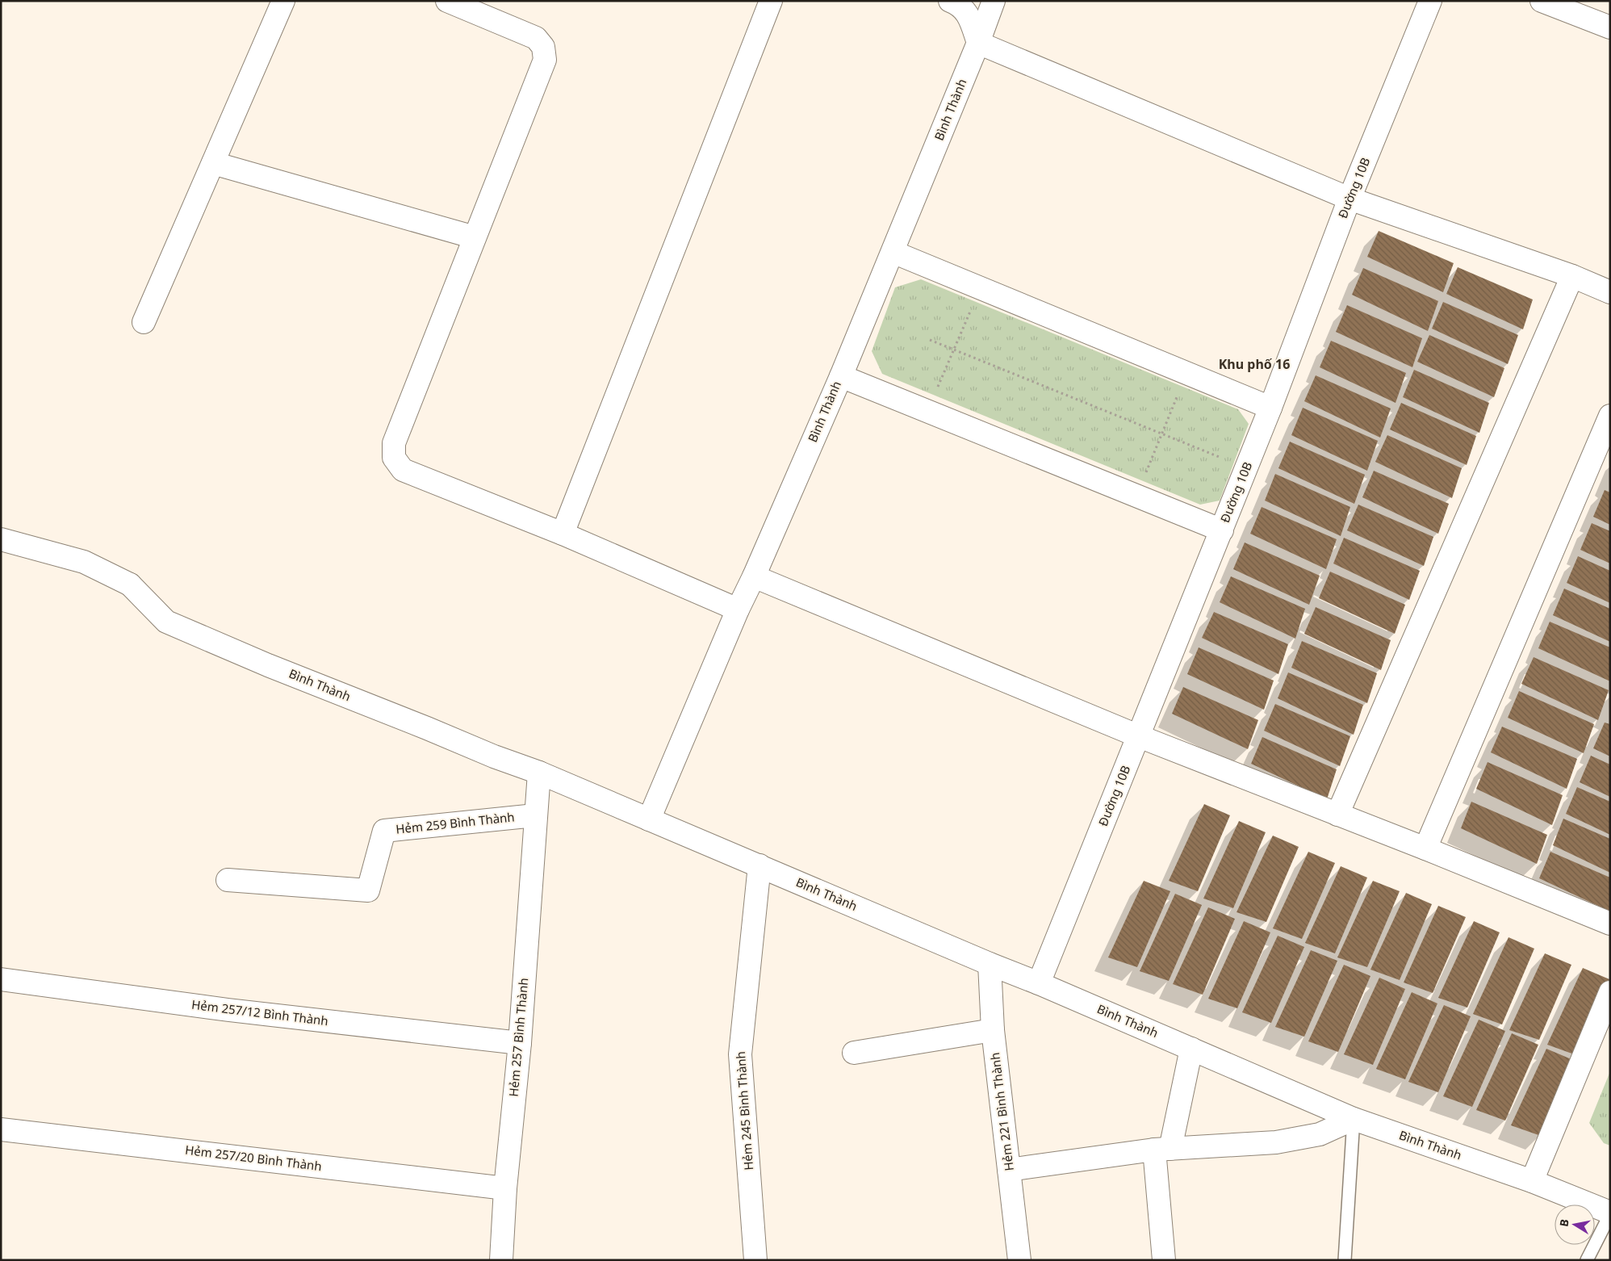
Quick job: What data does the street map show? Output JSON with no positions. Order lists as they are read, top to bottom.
{
  "streets": {
    "street": [
      "Bình Thành",
      "Đường 10B",
      "Hẻm 259 Bình Thành",
      "Hẻm 257/12 Bình Thành",
      "Hẻm 257 Bình Thành",
      "Hẻm 245 Bình Thành",
      "Hẻm 221 Bình Thành",
      "Hẻm 257/20 Bình Thành"
    ]
  },
  "crossings": [
    ["Bình Thành", "Đường 10B"],
    ["Bình Thành", "Hẻm 257 Bình Thành"],
    ["Bình Thành", "Hẻm 245 Bình Thành"],
    ["Bình Thành", "Hẻm 221 Bình Thành"],
    ["Hẻm 259 Bình Thành", "Hẻm 257 Bình Thành"],
    ["Hẻm 257/12 Bình Thành", "Hẻm 257 Bình Thành"],
    ["Hẻm 257 Bình Thành", "Hẻm 257/20 Bình Thành"]
  ],
  "districts": ["Khu phố 16"],
  "north": "left"
}
